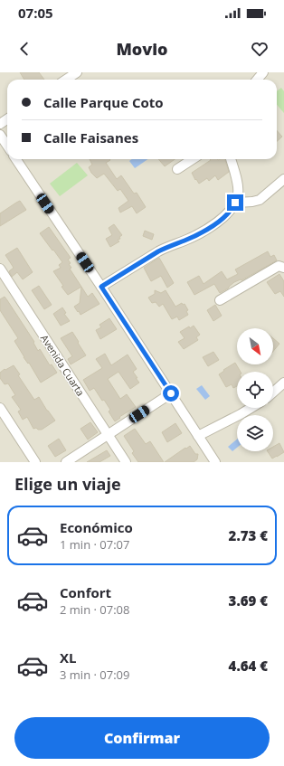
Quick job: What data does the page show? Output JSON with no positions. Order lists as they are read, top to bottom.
{
  "streets": {
    "street": ["Avenida Cuarta"]
  },
  "north": "bottom right",
  "page": {
    "status": "07:05",
    "header": "Movio",
    "banner": ["Calle Parque Coto", "Calle Faisanes"],
    "heading": "Elige un viaje",
    "list": [
      {
        "name": "Económico",
        "note": "1 min · 07:07",
        "value": "2.73 €"
      },
      {
        "name": "Confort",
        "note": "2 min · 07:08",
        "value": "3.69 €"
      },
      {
        "name": "XL",
        "note": "3 min · 07:09",
        "value": "4.64 €"
      }
    ],
    "buttons": "Confirmar"
  }
}
